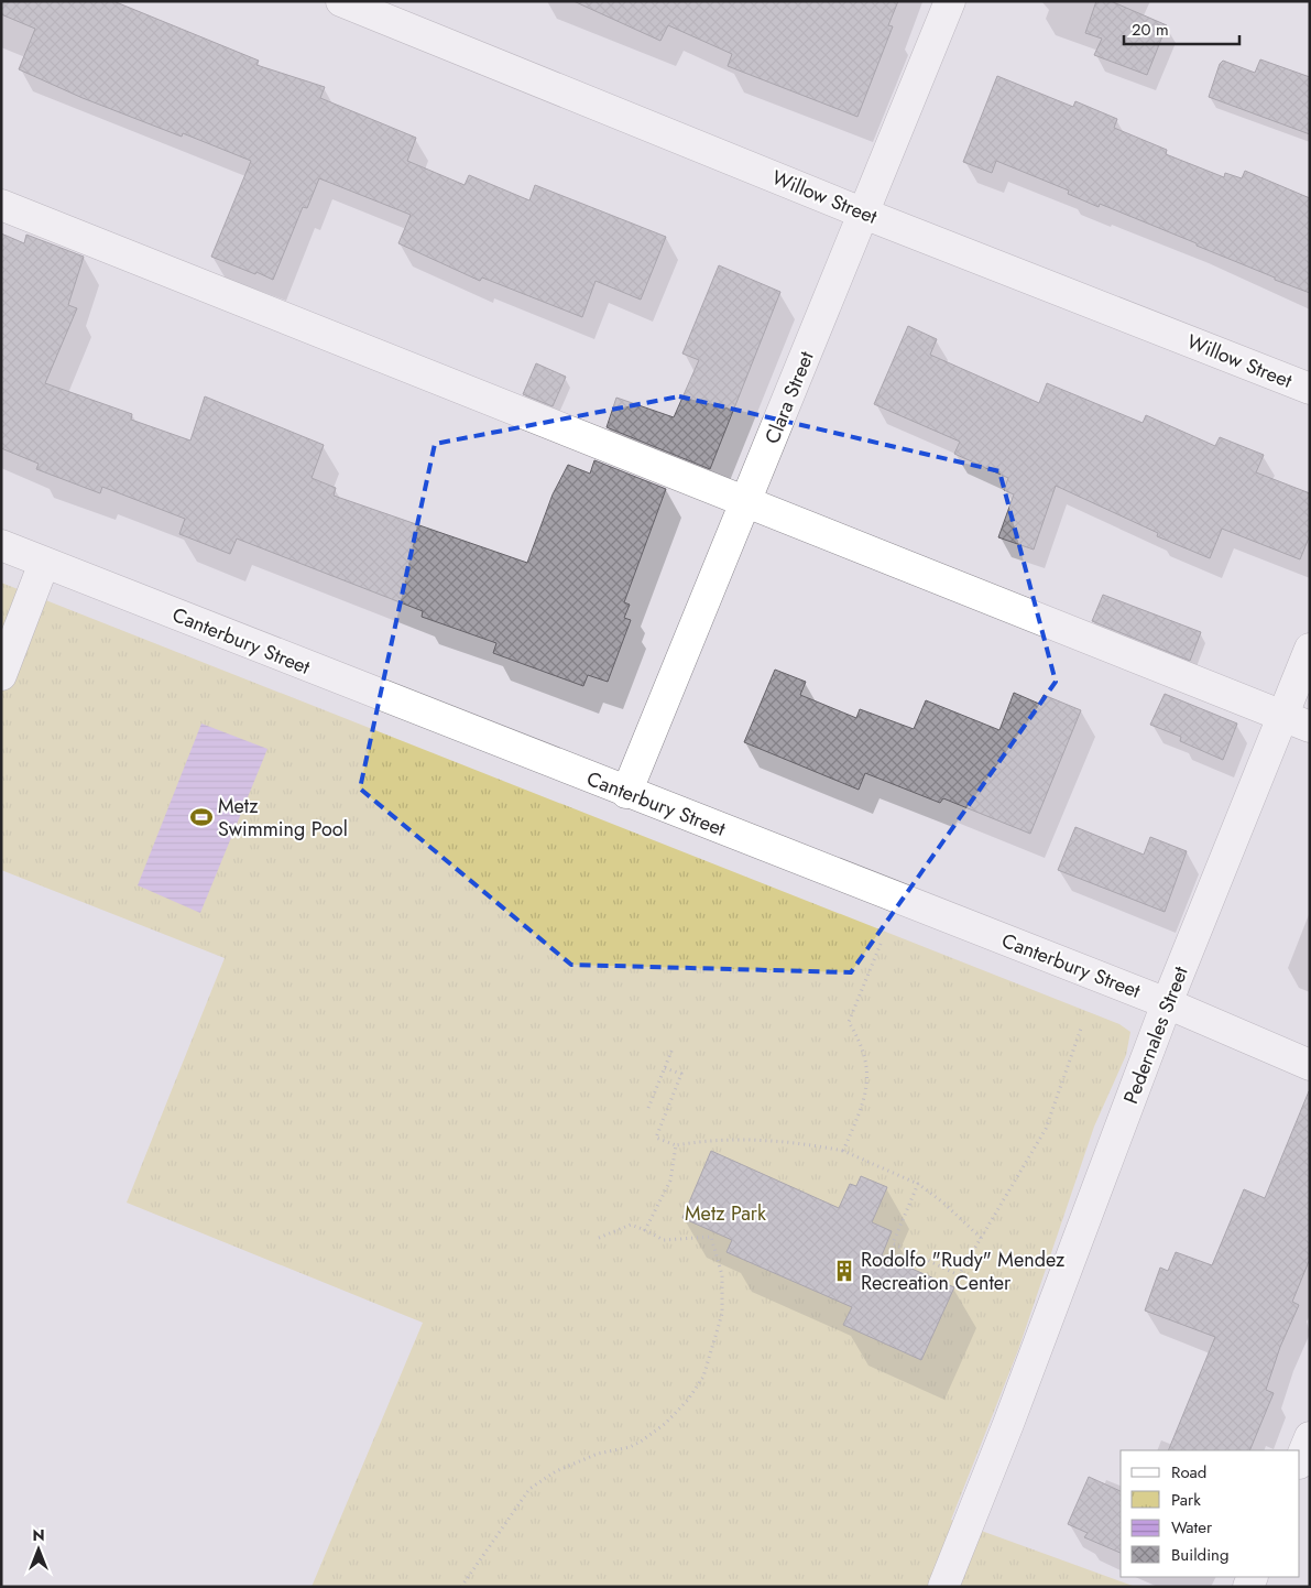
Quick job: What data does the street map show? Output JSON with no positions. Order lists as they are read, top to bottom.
{
  "streets": {
    "street": [
      "Willow Street",
      "Clara Street",
      "Canterbury Street",
      "Pedernales Street"
    ]
  },
  "crossings": [
    ["Willow Street", "Clara Street"],
    ["Clara Street", "Canterbury Street"],
    ["Canterbury Street", "Pedernales Street"]
  ],
  "parks": ["Metz Park"],
  "places": {
    "sports": ["Metz Swimming Pool"],
    "building": ["Rodolfo \"Rudy\" Mendez Recreation Center"]
  },
  "legend": [
    "Road",
    "Park",
    "Water",
    "Building"
  ],
  "scale_bar": "20 m",
  "north": "top"
}
